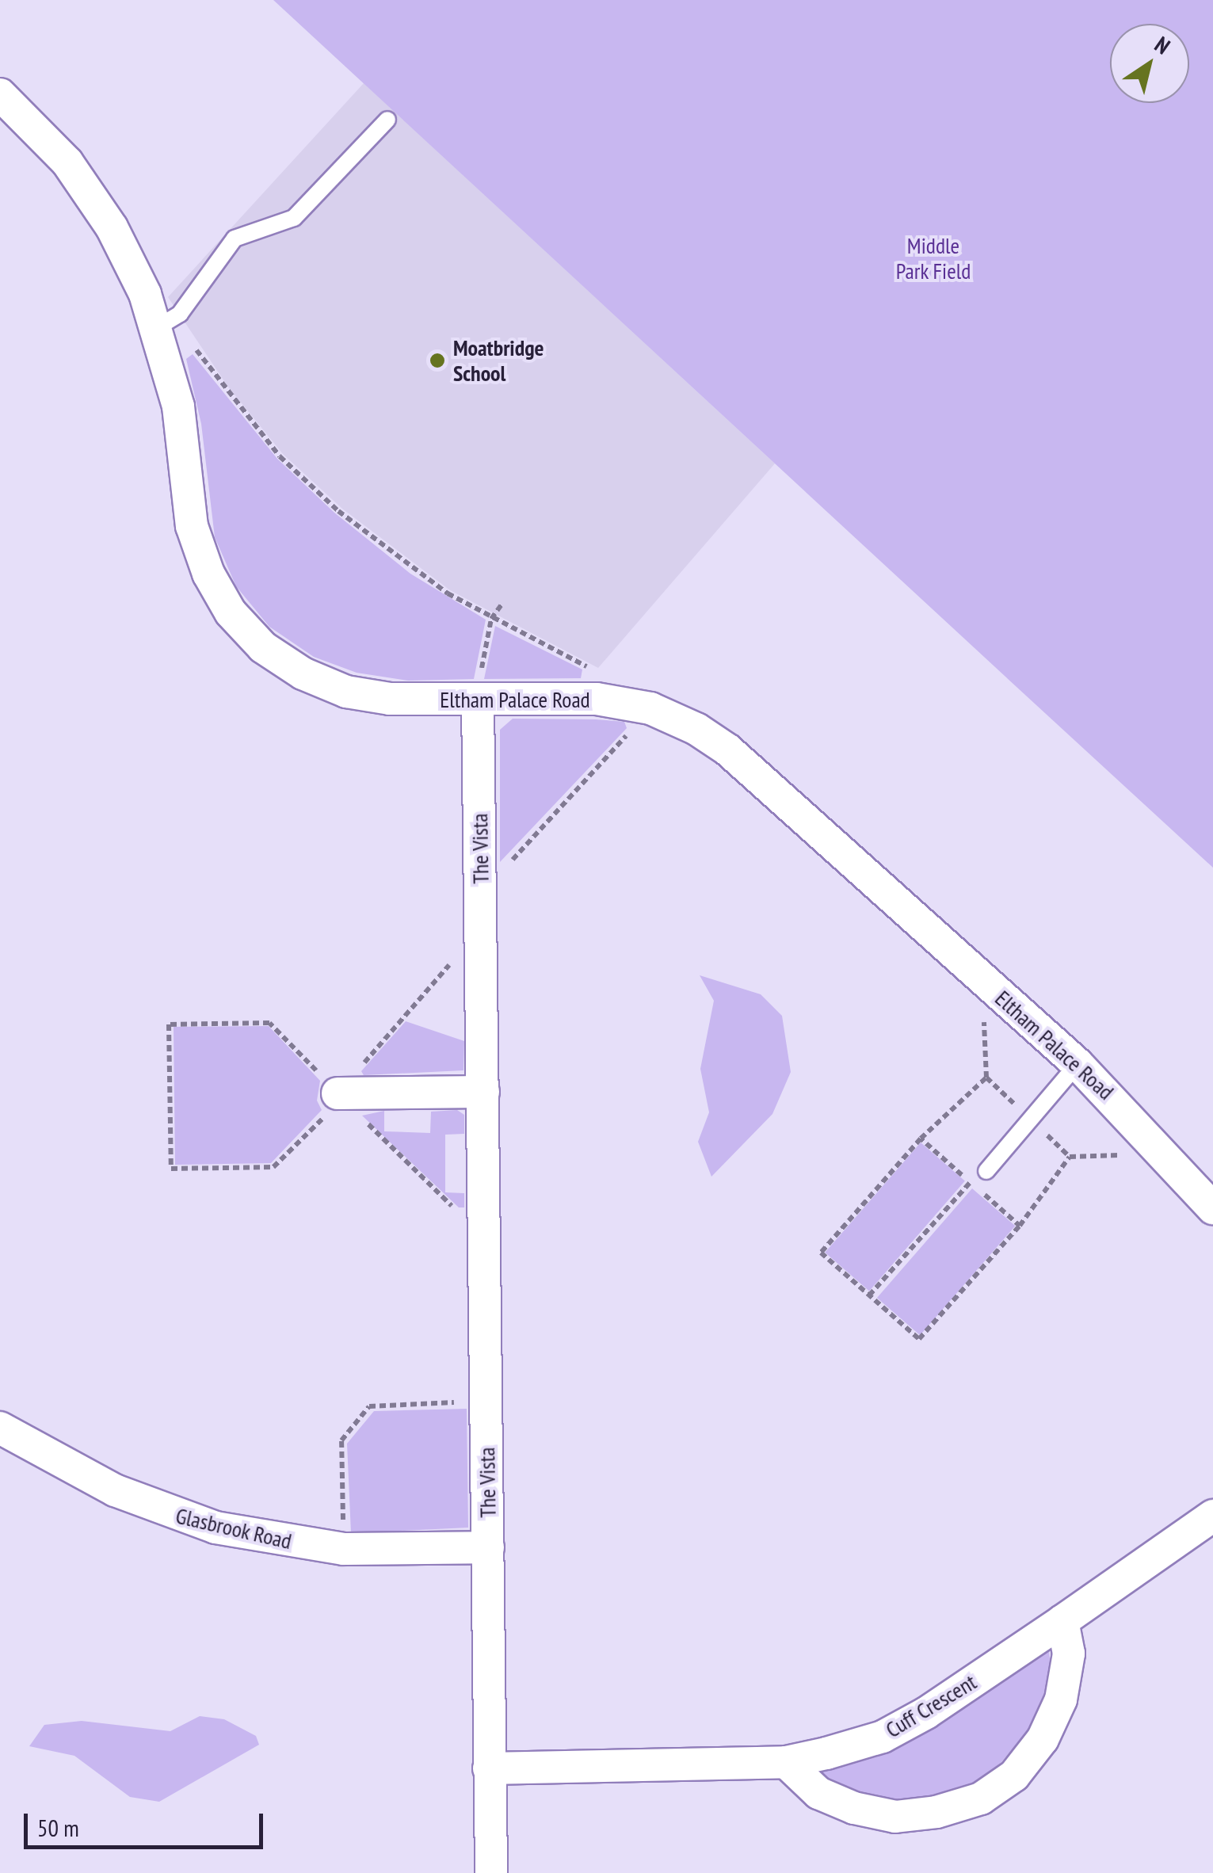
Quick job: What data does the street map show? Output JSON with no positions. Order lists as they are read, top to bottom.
{
  "streets": {
    "street": [
      "Eltham Palace Road",
      "The Vista",
      "Glasbrook Road",
      "Cuff Crescent"
    ]
  },
  "crossings": [
    ["Eltham Palace Road", "The Vista"],
    ["The Vista", "Glasbrook Road"],
    ["The Vista", "Cuff Crescent"]
  ],
  "parks": ["Middle Park Field"],
  "places": ["Moatbridge School"],
  "scale_bar": "50 m",
  "north": "top right"
}
